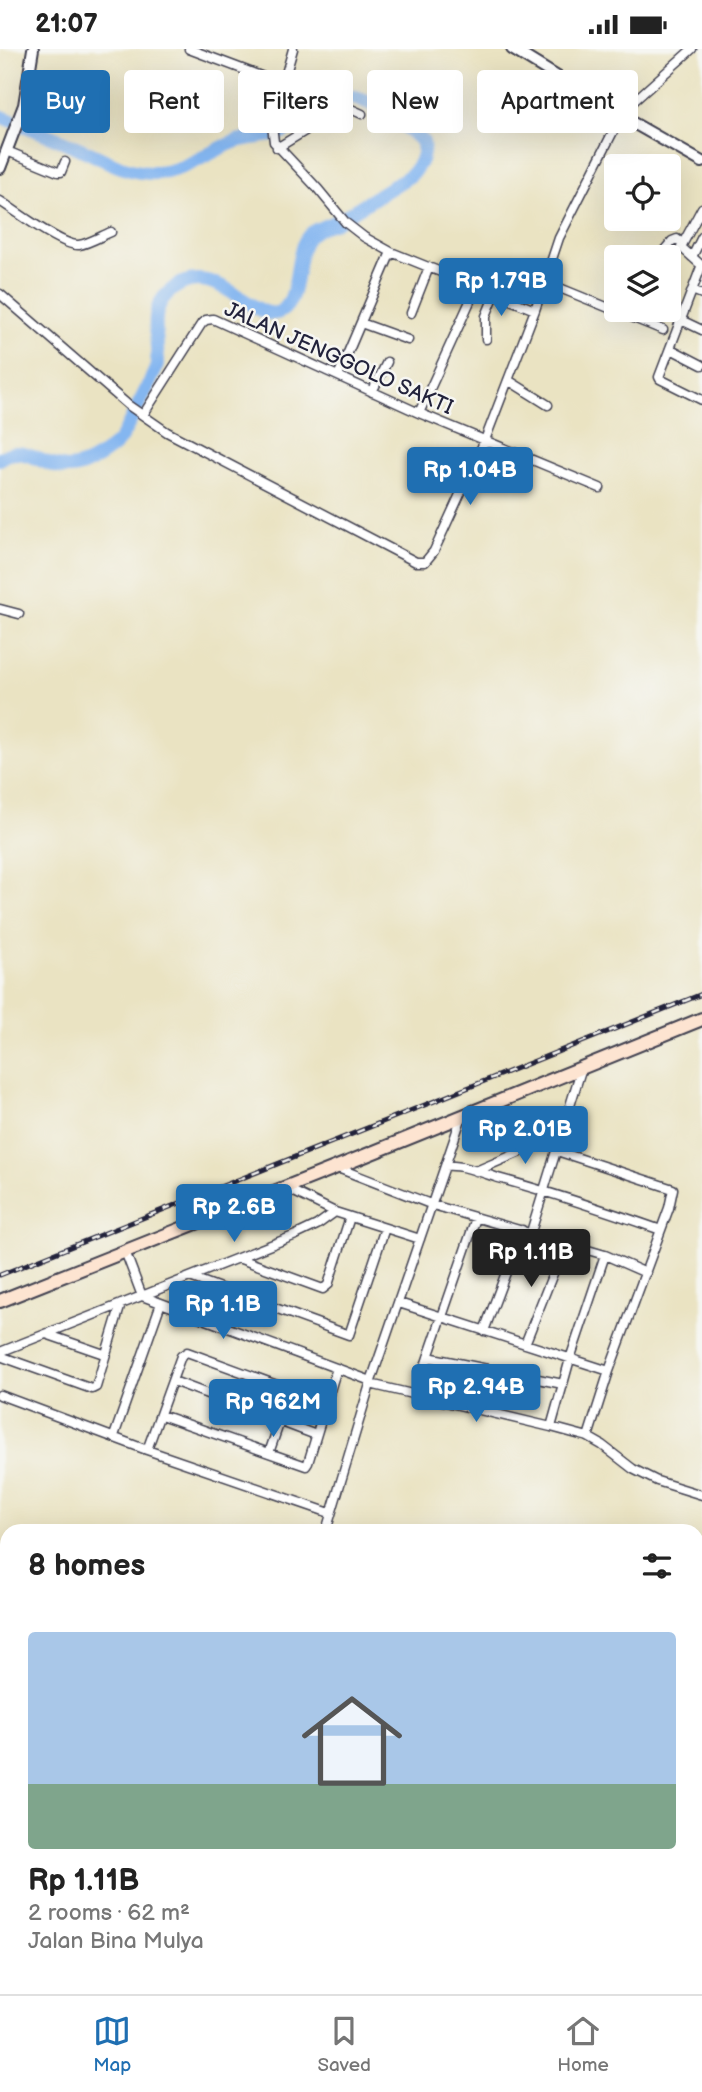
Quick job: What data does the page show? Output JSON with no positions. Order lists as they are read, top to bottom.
{
  "streets": {
    "street": ["JALAN JENGGOLO SAKTI"]
  },
  "page": {
    "status": "21:07",
    "chip": [
      "Buy",
      "Rent",
      "Filters",
      "New",
      "Apartment"
    ],
    "price": [
      "Rp 1.79B",
      "Rp 1.04B",
      "Rp 2.01B",
      "Rp 2.6B",
      "Rp 1.11B",
      "Rp 1.1B",
      "Rp 2.94B",
      "Rp 962M"
    ],
    "heading": "8 homes",
    "list": [
      {
        "name": "Rp 1.11B",
        "note": "2 rooms · 62 m² · Jalan Bina Mulya"
      }
    ],
    "tabs": ["Map", "Saved", "Home"]
  }
}
